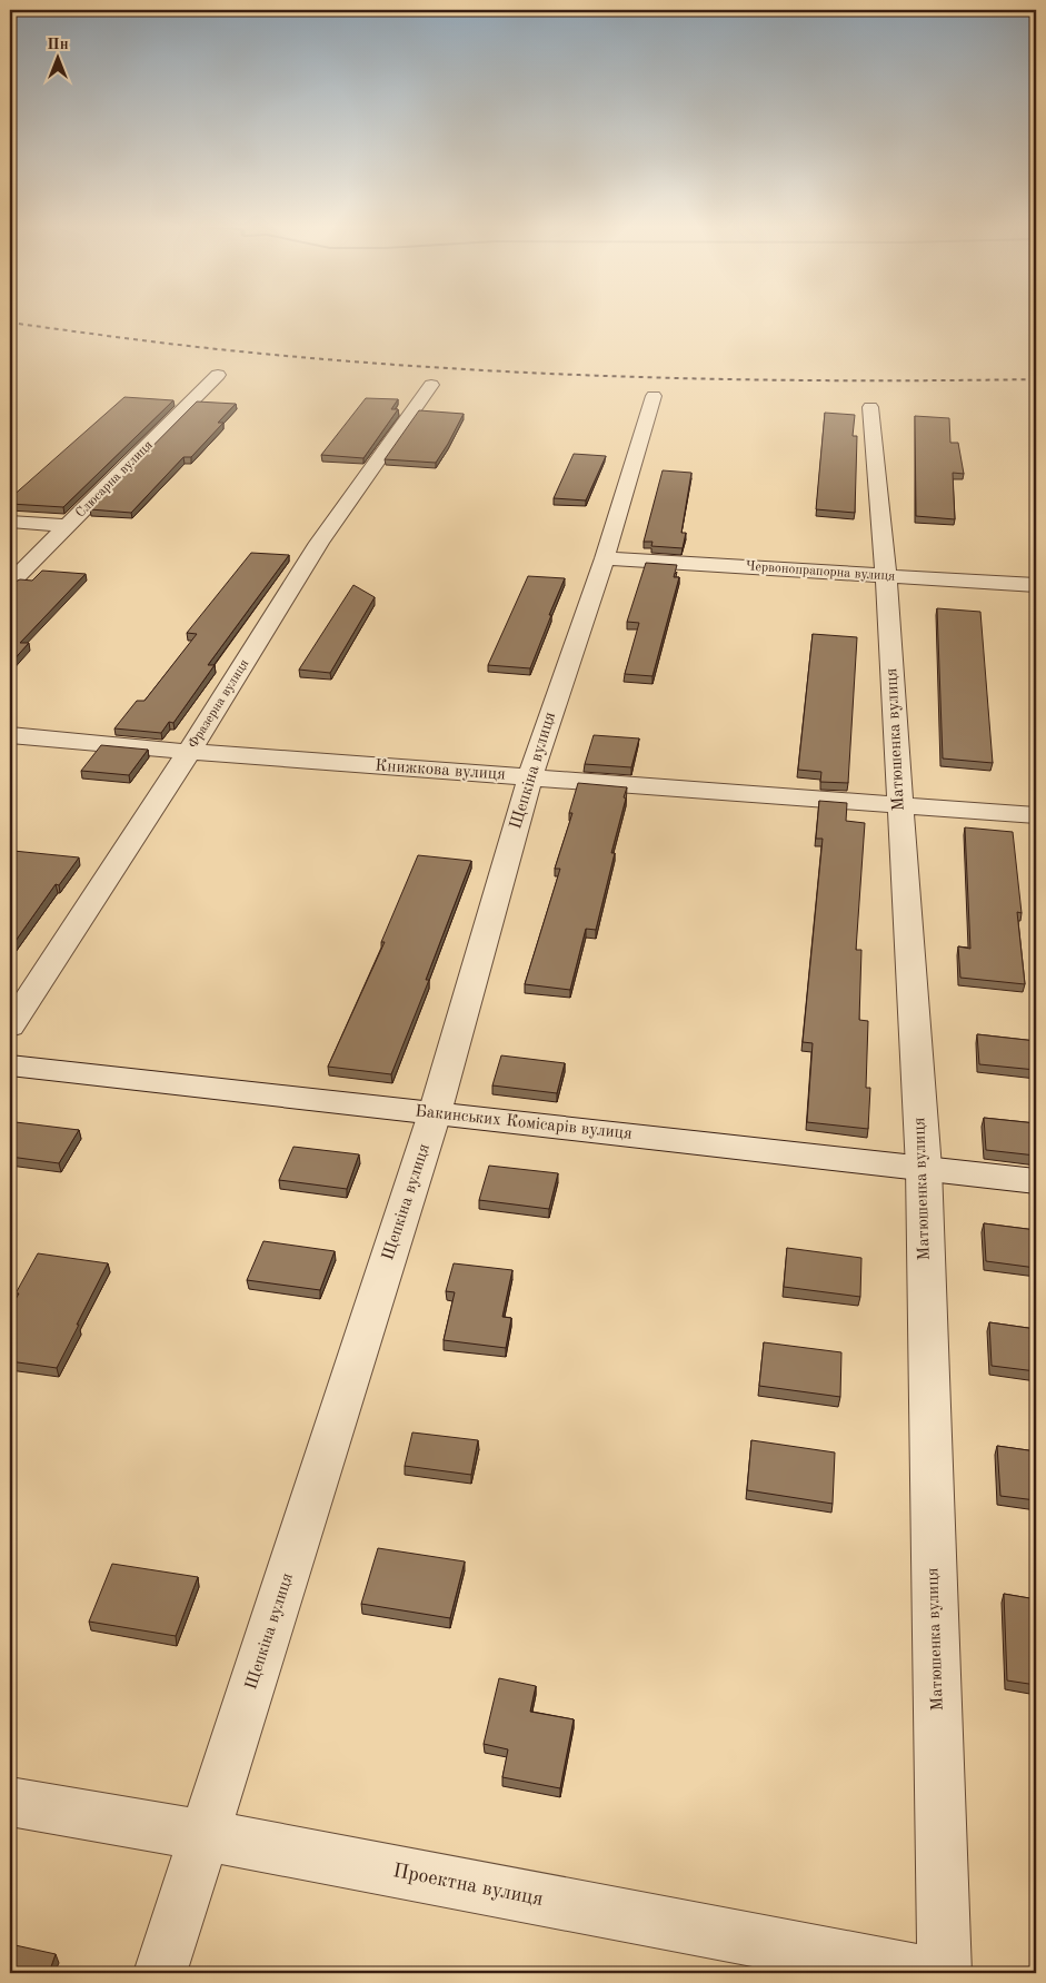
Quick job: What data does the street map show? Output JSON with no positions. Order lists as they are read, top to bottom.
{
  "streets": {
    "street": [
      "Слюсарна вулиця",
      "Червонопрапорна вулиця",
      "Фразерна вулиця",
      "Матюшенка вулиця",
      "Книжкова вулиця",
      "Щепкіна вулиця",
      "Бакинських Комісарів вулиця",
      "Проектна вулиця"
    ]
  },
  "crossings": [
    ["Червонопрапорна вулиця", "Матюшенка вулиця"],
    ["Червонопрапорна вулиця", "Щепкіна вулиця"],
    ["Фразерна вулиця", "Книжкова вулиця"],
    ["Матюшенка вулиця", "Книжкова вулиця"],
    ["Матюшенка вулиця", "Бакинських Комісарів вулиця"],
    ["Книжкова вулиця", "Щепкіна вулиця"],
    ["Щепкіна вулиця", "Бакинських Комісарів вулиця"],
    ["Щепкіна вулиця", "Проектна вулиця"]
  ],
  "north": "top"
}
